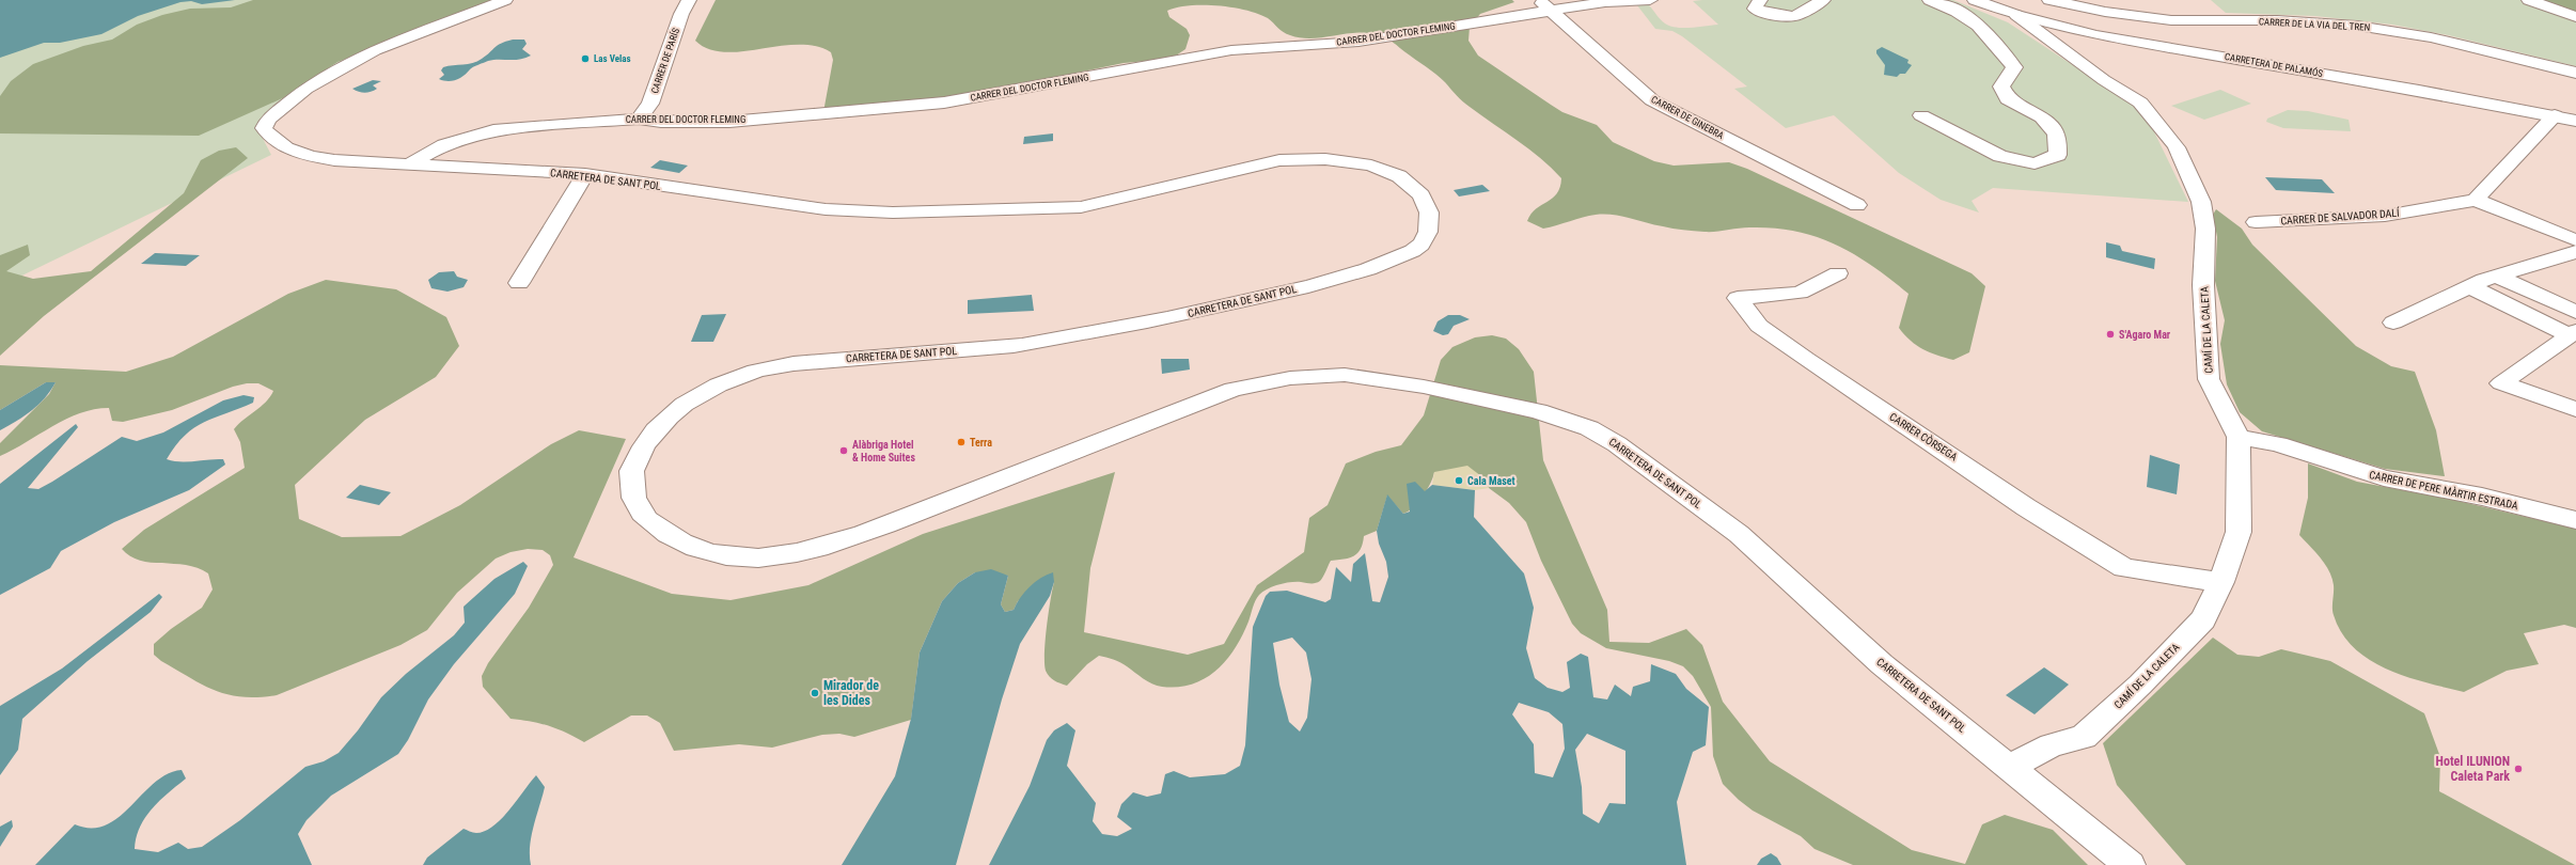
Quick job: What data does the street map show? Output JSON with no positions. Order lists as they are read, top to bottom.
{
  "streets": {
    "street": [
      "CARRER DE LA VIA DEL TREN",
      "CARRER DEL DOCTOR FLEMING",
      "CARRER DE PARÍS",
      "CARRETERA DE PALAMÓS",
      "CARRER DE GINEBRA",
      "CARRETERA DE SANT POL",
      "CARRER DE SALVADOR DALÍ",
      "CAMÍ DE LA CALETA",
      "CARRER CÒRSEGA",
      "CARRER DE PERE MÀRTIR ESTRADA"
    ]
  },
  "crossings": [
    ["CARRER DEL DOCTOR FLEMING", "CARRER DE PARÍS"],
    ["CARRER DEL DOCTOR FLEMING", "CARRER DE GINEBRA"],
    ["CARRER DEL DOCTOR FLEMING", "CARRETERA DE SANT POL"],
    ["CARRETERA DE PALAMÓS", "CAMÍ DE LA CALETA"],
    ["CARRETERA DE SANT POL", "CAMÍ DE LA CALETA"],
    ["CAMÍ DE LA CALETA", "CARRER CÒRSEGA"],
    ["CAMÍ DE LA CALETA", "CARRER DE PERE MÀRTIR ESTRADA"]
  ],
  "places": [
    "Las Velas",
    "S'Agaro Mar",
    "Terra",
    "Alàbriga Hotel & Home Suites",
    "Cala Maset",
    "Mirador de les Dides",
    "Hotel ILUNION Caleta Park"
  ]
}
